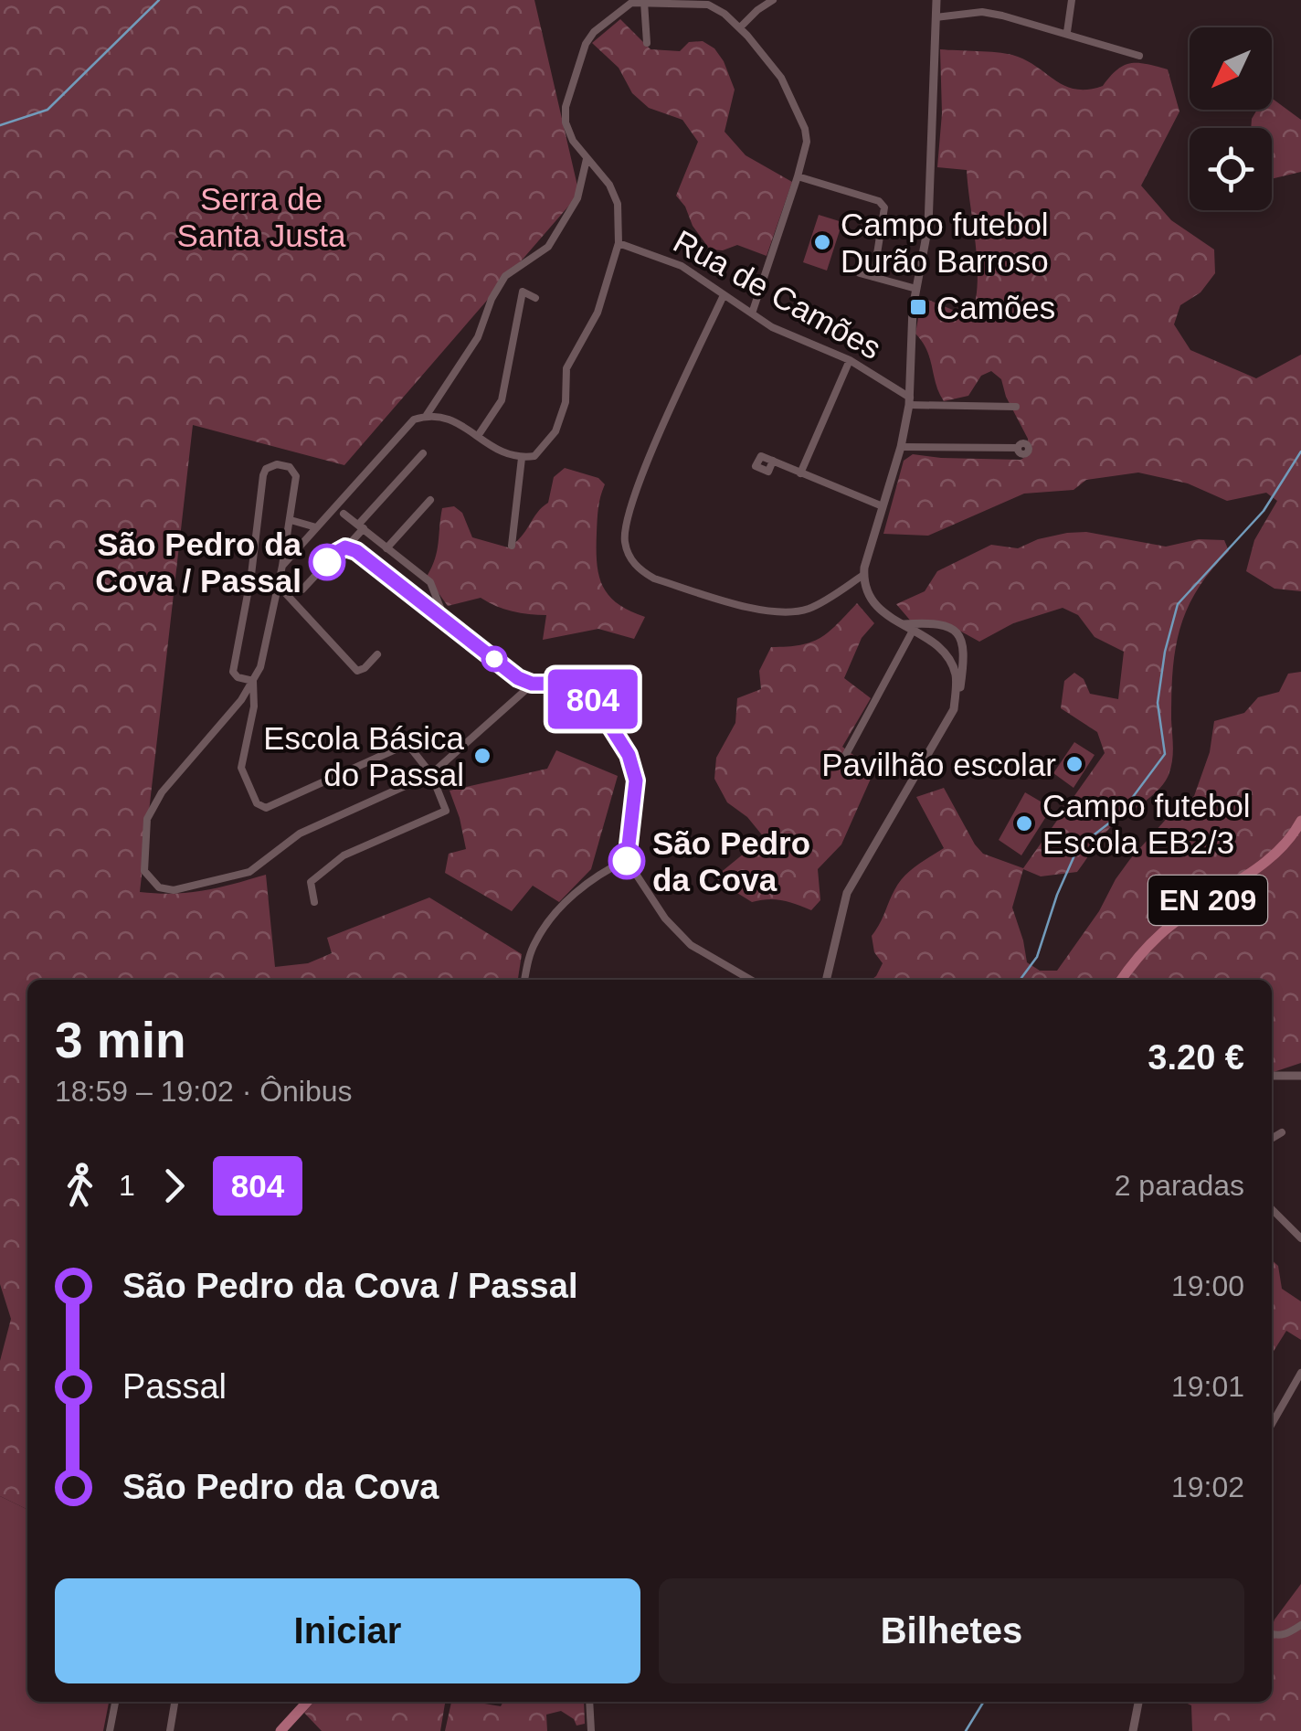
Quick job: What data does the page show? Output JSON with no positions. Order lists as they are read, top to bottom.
{
  "streets": {
    "main road": ["EN 209"],
    "street": ["Rua de Camões"]
  },
  "parks": ["Serra de Santa Justa"],
  "places": {
    "other": [
      "Campo futebol Durão Barroso",
      "São Pedro da Cova / Passal",
      "Escola Básica do Passal",
      "Pavilhão escolar",
      "Campo futebol Escola EB2/3",
      "São Pedro da Cova"
    ],
    "transit": ["Camões"]
  },
  "lines": ["bus line 804"],
  "north": "bottom left",
  "page": {
    "on_map": "804",
    "heading": ["3 min", "18:59 – 19:02 · Ônibus", "3.20 €"],
    "legs": ["1", "804", "2 paradas"],
    "list": [
      {
        "name": "São Pedro da Cova / Passal",
        "value": "19:00"
      },
      {
        "name": "Passal",
        "value": "19:01"
      },
      {
        "name": "São Pedro da Cova",
        "value": "19:02"
      }
    ],
    "buttons": ["Iniciar", "Bilhetes"]
  }
}
